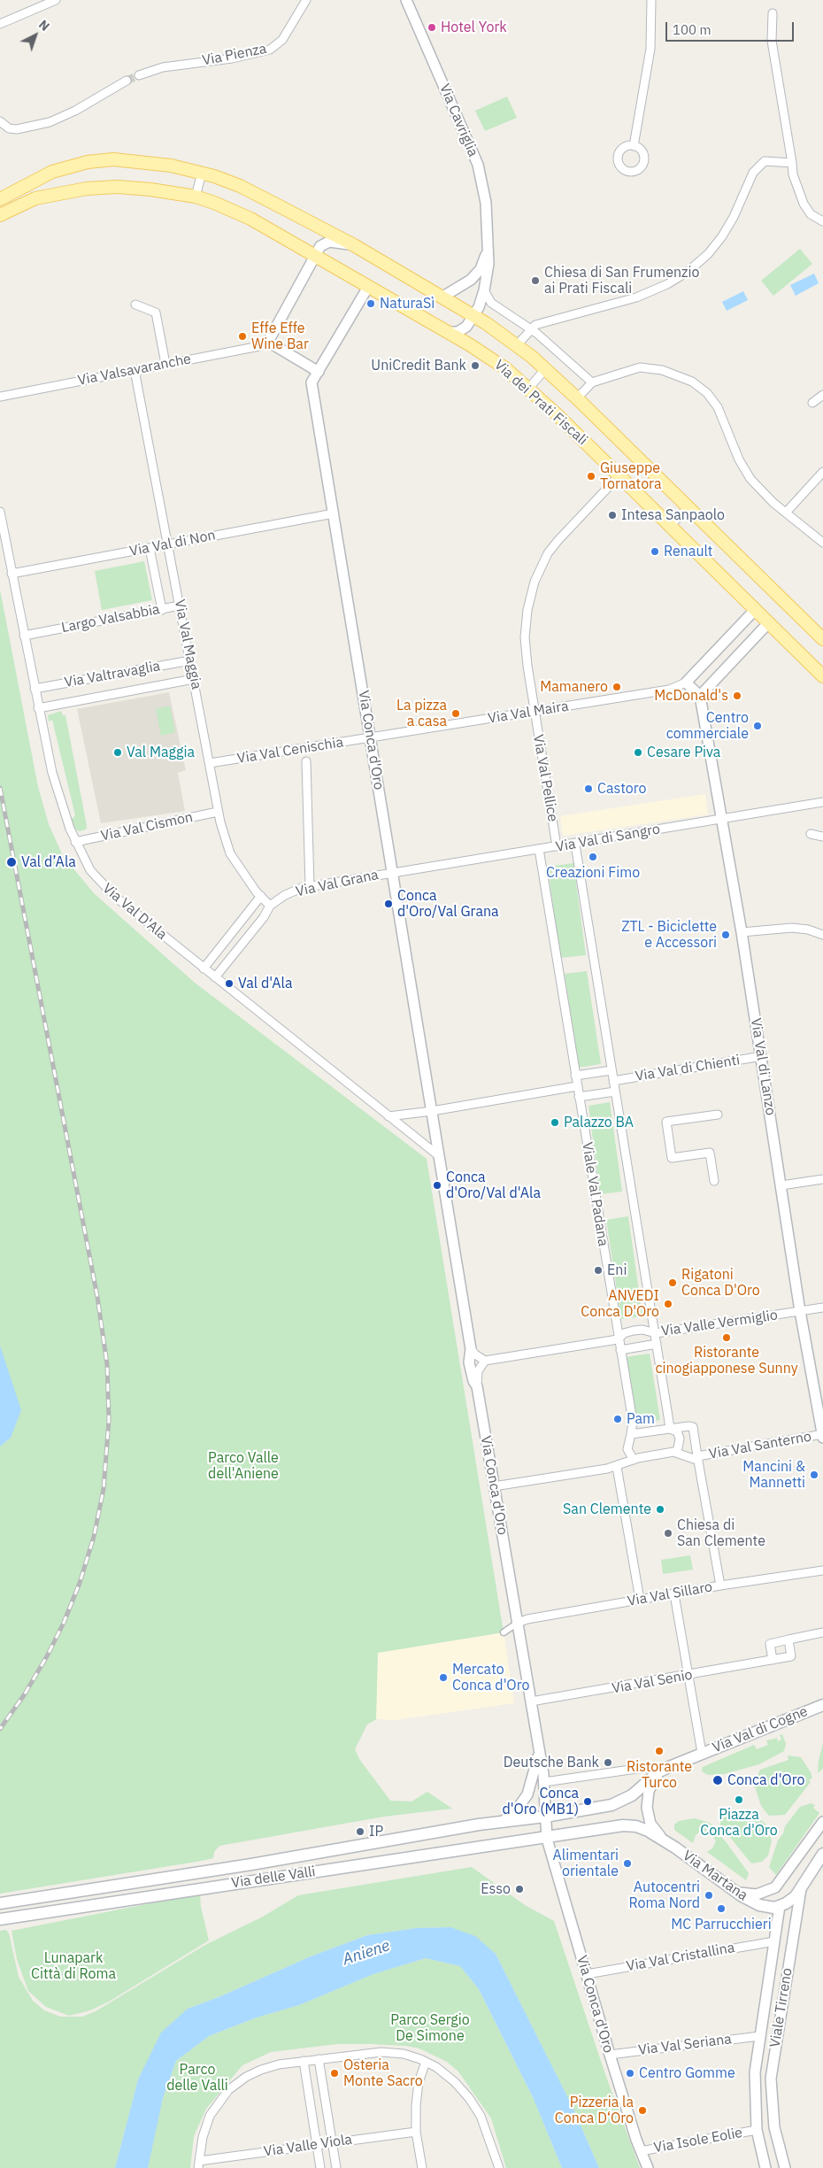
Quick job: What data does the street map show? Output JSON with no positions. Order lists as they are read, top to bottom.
{
  "streets": {
    "main road": [
      "Via dei Prati Fiscali",
      "Via Val di Cogne",
      "Via Martana",
      "Via delle Valli",
      "Viale Tirreno"
    ],
    "street": [
      "Via Pienza",
      "Via Cavriglia",
      "Via Valsavaranche",
      "Via Val di Non",
      "Largo Valsabbia",
      "Via Val Maggia",
      "Via Valtravaglia",
      "Via Val Maira",
      "Via Conca d'Oro",
      "Via Val Cenischia",
      "Via Val Pellice",
      "Via Val Cismon",
      "Via Val di Sangro",
      "Via Val Grana",
      "Via Val D'Ala",
      "Via Val di Lanzo",
      "Via Val di Chienti",
      "Viale Val Padana",
      "Via Valle Vermiglio",
      "Via Val Santerno",
      "Via Val Sillaro",
      "Via Val Senio",
      "Via Val Cristallina",
      "Via Val Seriana",
      "Via Isole Eolie",
      "Via Valle Viola"
    ]
  },
  "crossings": [
    ["Via Cavriglia", "Via dei Prati Fiscali"],
    ["Via Valsavaranche", "Via Val Maggia"],
    ["Via dei Prati Fiscali", "Via Val Maira"],
    ["Via dei Prati Fiscali", "Via Conca d'Oro"],
    ["Via dei Prati Fiscali", "Via Val Pellice"],
    ["Via Val di Non", "Via Val Maggia"],
    ["Via Val di Non", "Via Conca d'Oro"],
    ["Via Val di Non", "Via Val D'Ala"],
    ["Largo Valsabbia", "Via Val Maggia"],
    ["Largo Valsabbia", "Via Val D'Ala"],
    ["Via Val Maggia", "Via Valtravaglia"],
    ["Via Val Maggia", "Via Val Cenischia"],
    ["Via Val Maggia", "Via Val Cismon"],
    ["Via Val Maggia", "Via Val Grana"],
    ["Via Valtravaglia", "Via Val D'Ala"],
    ["Via Val Maira", "Via Conca d'Oro"],
    ["Via Val Maira", "Via Val Cenischia"],
    ["Via Val Maira", "Via Val Pellice"],
    ["Via Conca d'Oro", "Via Val Cenischia"],
    ["Via Conca d'Oro", "Via Val di Sangro"],
    ["Via Conca d'Oro", "Via Val Grana"],
    ["Via Conca d'Oro", "Via Val D'Ala"],
    ["Via Conca d'Oro", "Via Val Sillaro"],
    ["Via Conca d'Oro", "Via Val Senio"],
    ["Via Conca d'Oro", "Via delle Valli"],
    ["Via Conca d'Oro", "Via Val Cristallina"],
    ["Via Conca d'Oro", "Via Val Seriana"],
    ["Via Conca d'Oro", "Via Isole Eolie"],
    ["Via Val Pellice", "Via Val di Sangro"],
    ["Via Val Cismon", "Via Val D'Ala"],
    ["Via Val di Sangro", "Via Val Grana"],
    ["Via Val di Sangro", "Via Val di Lanzo"],
    ["Via Val di Sangro", "Viale Val Padana"],
    ["Via Val Grana", "Via Val D'Ala"],
    ["Via Val di Lanzo", "Via Val di Chienti"],
    ["Via Val di Lanzo", "Via Valle Vermiglio"],
    ["Via Val di Lanzo", "Via Val Santerno"],
    ["Viale Val Padana", "Via Valle Vermiglio"],
    ["Viale Val Padana", "Via Val Santerno"],
    ["Via Martana", "Viale Tirreno"],
    ["Via Val Cristallina", "Viale Tirreno"],
    ["Viale Tirreno", "Via Val Seriana"],
    ["Viale Tirreno", "Via Isole Eolie"]
  ],
  "water": ["Aniene"],
  "parks": [
    "Parco Valle dell'Aniene",
    "Lunapark Città di Roma",
    "Parco Sergio De Simone",
    "Parco delle Valli"
  ],
  "places": [
    "Hotel York",
    "Chiesa di San Frumenzio ai Prati Fiscali",
    "NaturaSì",
    "Effe Effe Wine Bar",
    "UniCredit Bank",
    "Giuseppe Tornatora",
    "Intesa Sanpaolo",
    "Renault",
    "Mamanero",
    "McDonald's",
    "La pizza a casa",
    "Centro commerciale",
    "Val Maggia",
    "Cesare Piva",
    "Castoro",
    "Creazioni Fimo",
    "Val d’Ala",
    "Conca d'Oro/Val Grana",
    "ZTL - Biciclette e Accessori",
    "Val d'Ala",
    "Palazzo BA",
    "Conca d'Oro/Val d'Ala",
    "Eni",
    "Rigatoni Conca D'Oro",
    "ANVEDI Conca D'Oro",
    "Ristorante cinogiapponese Sunny",
    "Pam",
    "Mancini & Mannetti",
    "San Clemente",
    "Chiesa di San Clemente",
    "Mercato Conca d'Oro",
    "Ristorante Turco",
    "Deutsche Bank",
    "Conca d'Oro",
    "Piazza Conca d'Oro",
    "Conca d'Oro (MB1)",
    "IP",
    "Alimentari orientale",
    "Esso",
    "Autocentri Roma Nord",
    "MC Parrucchieri",
    "Osteria Monte Sacro",
    "Centro Gomme",
    "Pizzeria la Conca D‘Oro"
  ],
  "scale_bar": "100 m",
  "north": "top right"
}
